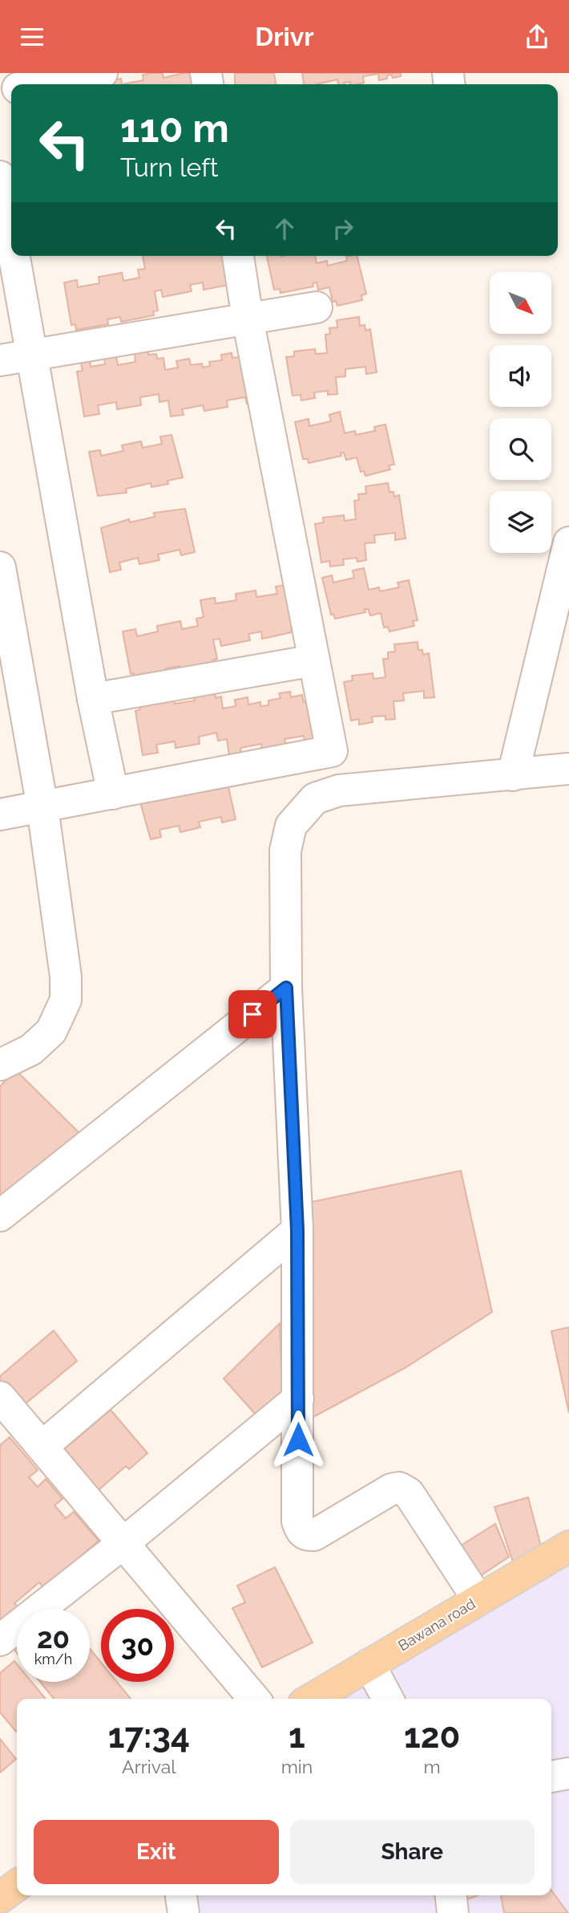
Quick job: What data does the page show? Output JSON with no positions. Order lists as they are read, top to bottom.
{
  "streets": {
    "main road": ["Bawana road"]
  },
  "north": "bottom right",
  "page": {
    "header": "Drivr",
    "turn": ["110 m", "Turn left"],
    "speed": "20 km/h",
    "limit": "30",
    "eta": [
      "17:34",
      "Arrival",
      "1",
      "min",
      "120",
      "m"
    ],
    "buttons": ["Exit", "Share"]
  }
}
